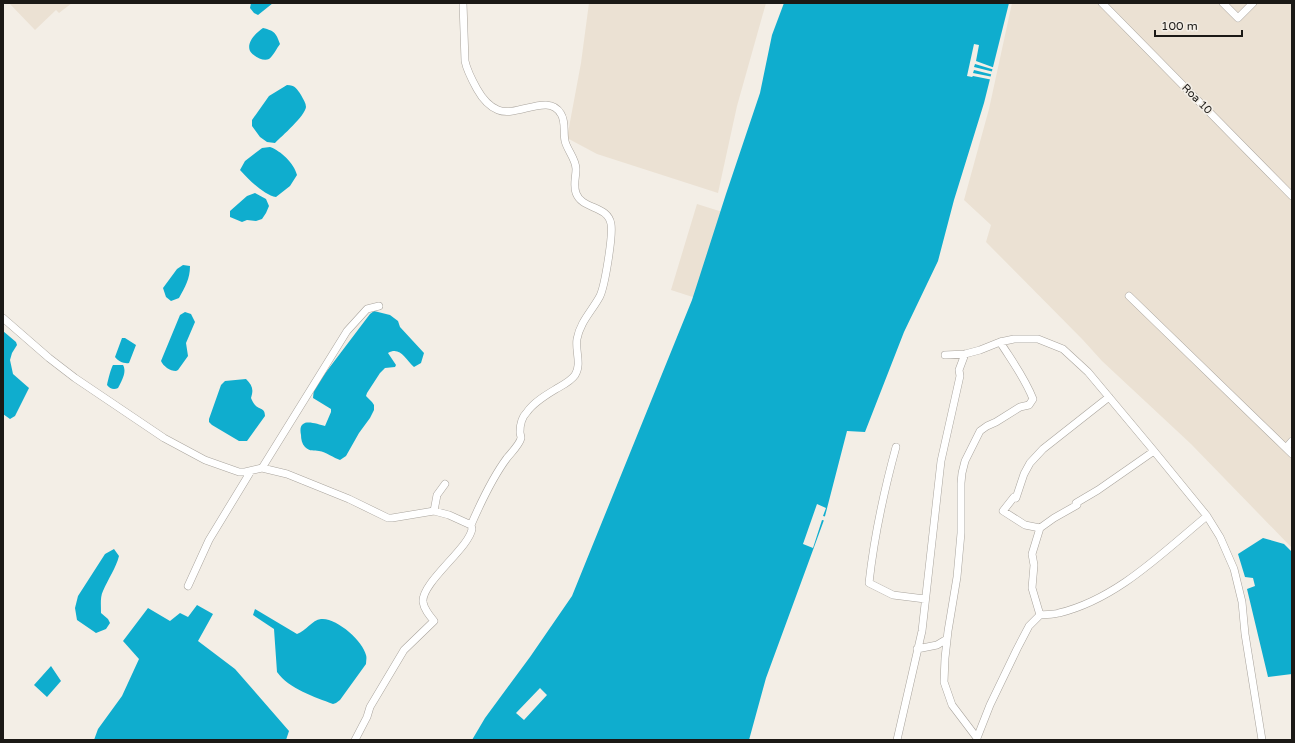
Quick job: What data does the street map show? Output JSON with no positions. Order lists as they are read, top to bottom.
{
  "streets": {
    "street": ["Roa 10"]
  },
  "scale_bar": "100 m"
}
